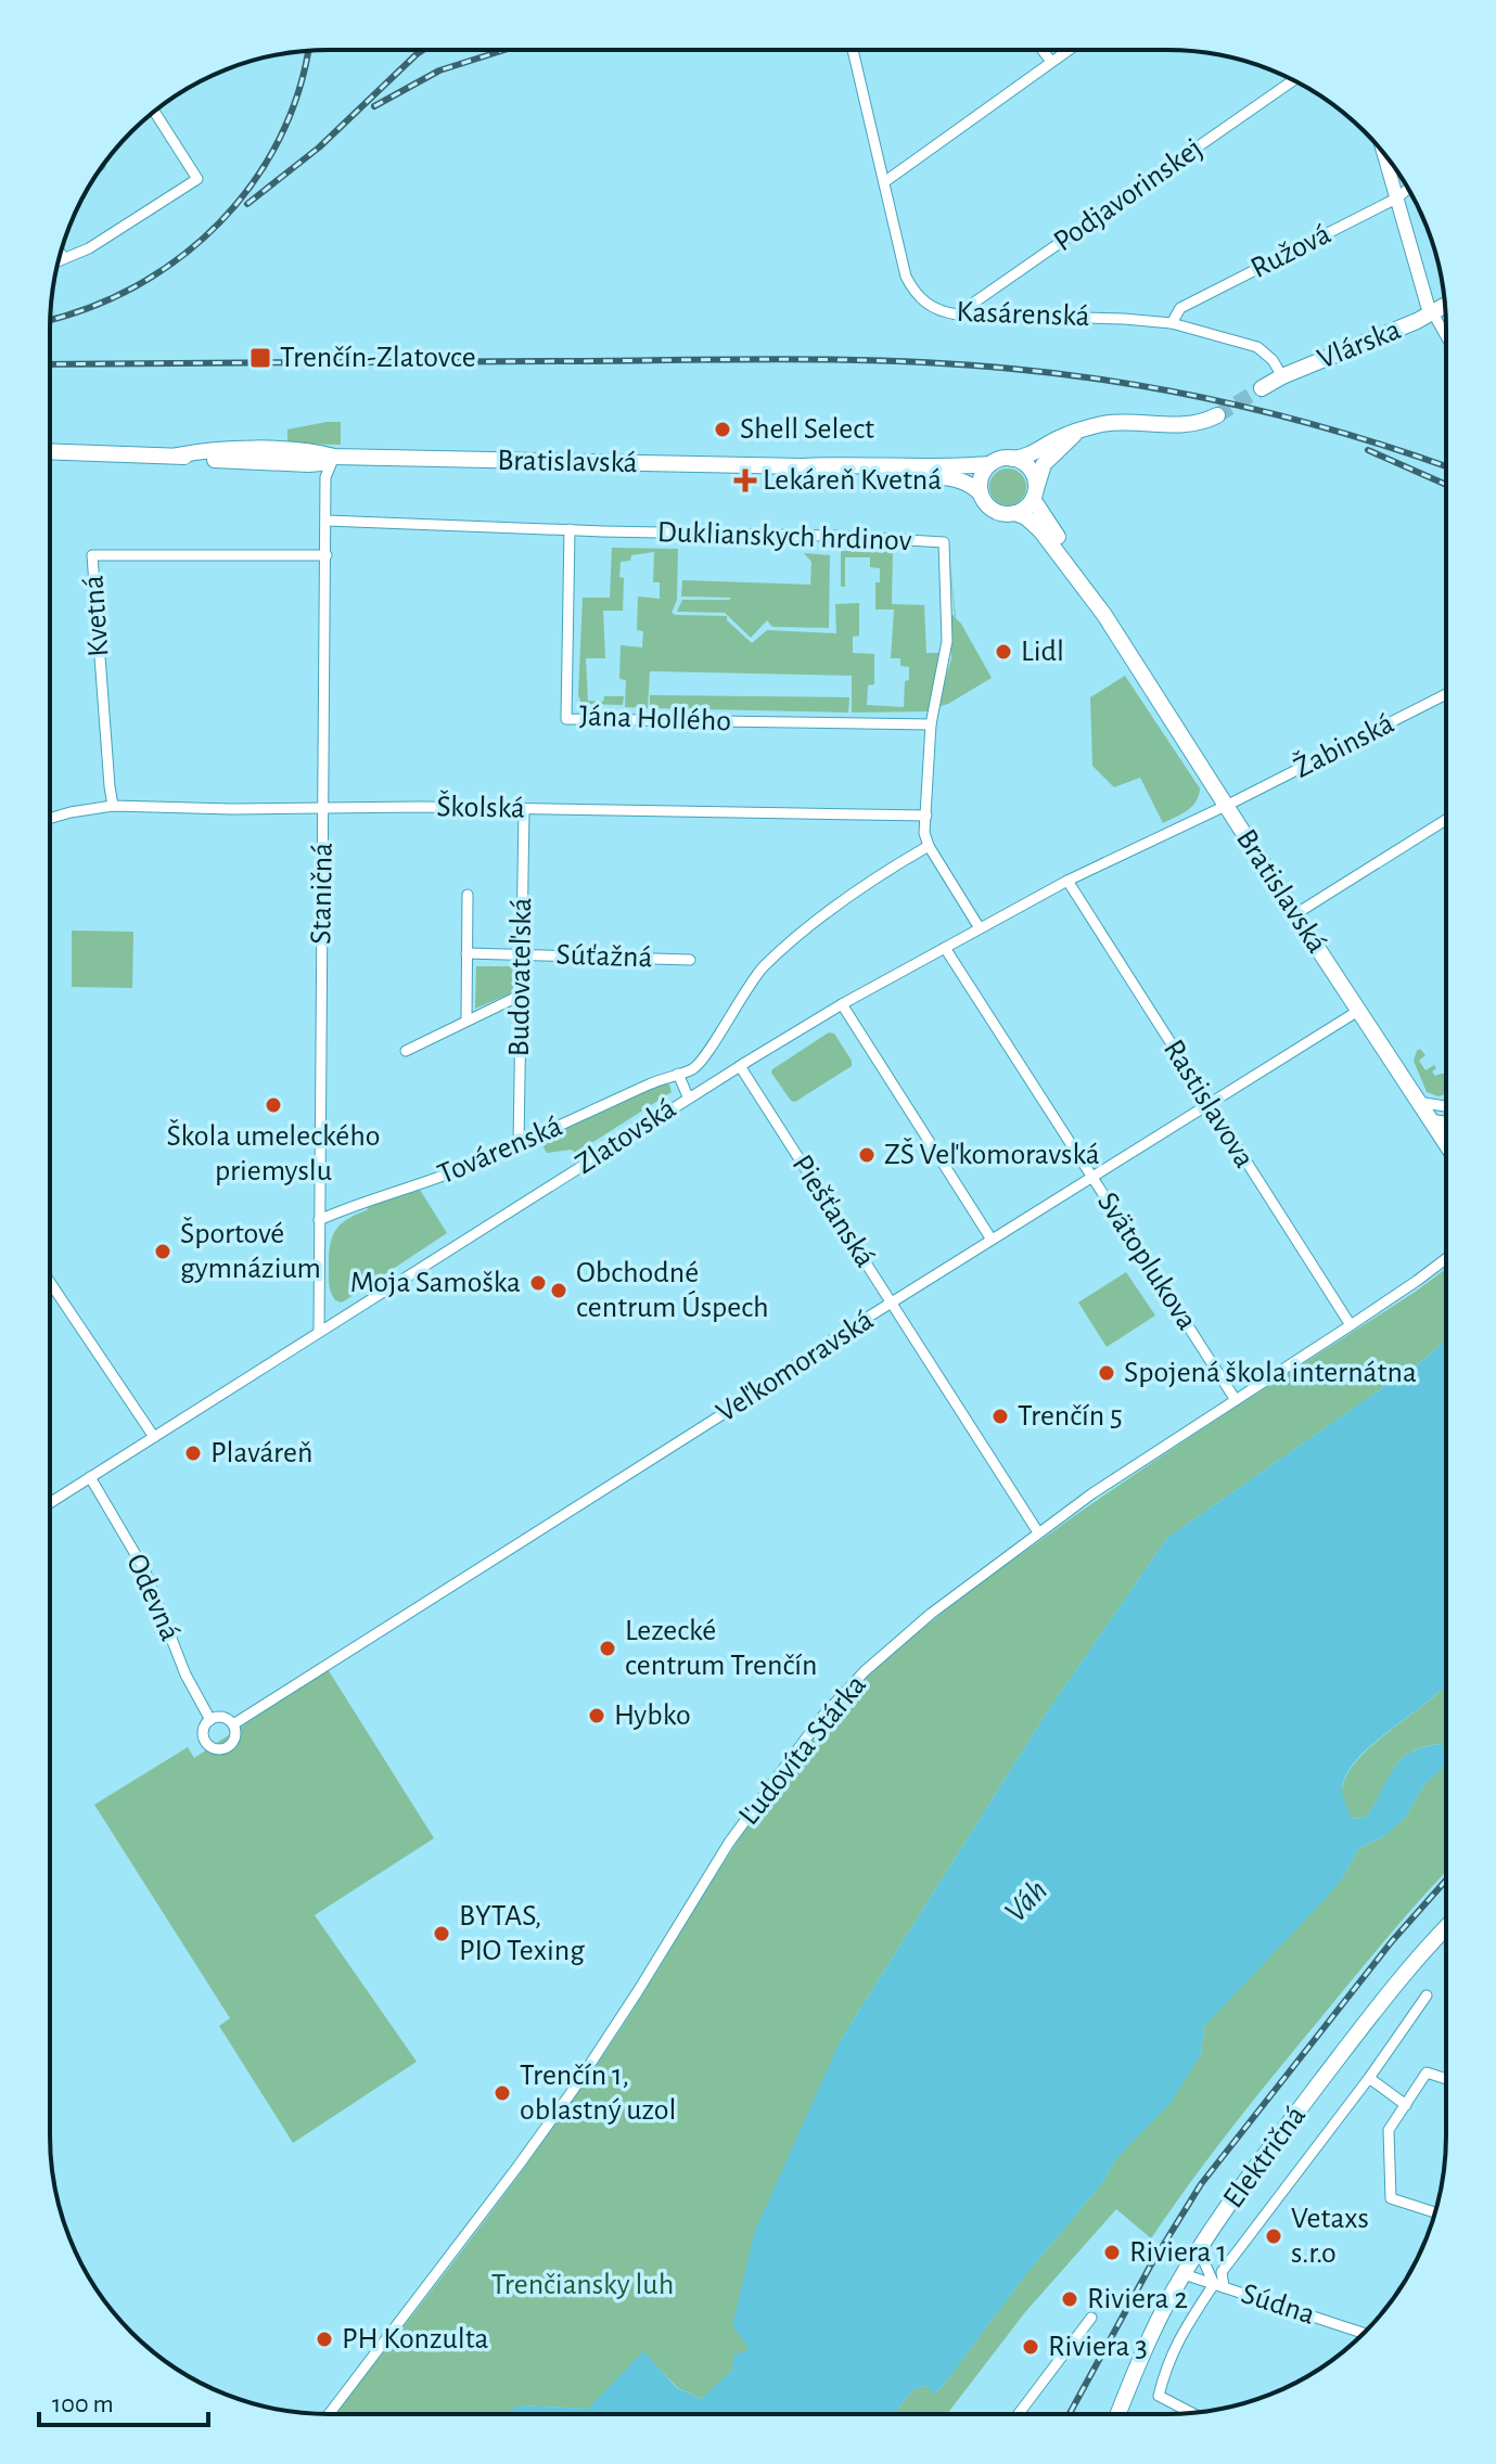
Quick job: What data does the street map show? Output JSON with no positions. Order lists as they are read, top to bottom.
{
  "streets": {
    "main road": ["Vlárska", "Bratislavská", "Električná"],
    "street": [
      "Podjavorinskej",
      "Ružová",
      "Kasárenská",
      "Duklianskych hrdinov",
      "Kvetná",
      "Jána Hollého",
      "Žabinská",
      "Školská",
      "Staničná",
      "Súťažná",
      "Budovateľská",
      "Rastislavova",
      "Zlatovská",
      "Továrenská",
      "Piešťanská",
      "Svätoplukova",
      "Veľkomoravská",
      "Odevná",
      "Ľudovíta Stárka",
      "Súdna"
    ]
  },
  "crossings": [
    ["Podjavorinskej", "Kasárenská"],
    ["Ružová", "Kasárenská"],
    ["Kasárenská", "Vlárska"],
    ["Bratislavská", "Žabinská"],
    ["Bratislavská", "Staničná"],
    ["Bratislavská", "Zlatovská"],
    ["Bratislavská", "Veľkomoravská"],
    ["Duklianskych hrdinov", "Jána Hollého"],
    ["Duklianskych hrdinov", "Školská"],
    ["Duklianskych hrdinov", "Staničná"],
    ["Duklianskych hrdinov", "Zlatovská"],
    ["Duklianskych hrdinov", "Továrenská"],
    ["Kvetná", "Školská"],
    ["Kvetná", "Staničná"],
    ["Žabinská", "Zlatovská"],
    ["Školská", "Staničná"],
    ["Školská", "Budovateľská"],
    ["Staničná", "Zlatovská"],
    ["Staničná", "Továrenská"],
    ["Súťažná", "Budovateľská"],
    ["Budovateľská", "Továrenská"],
    ["Rastislavova", "Zlatovská"],
    ["Rastislavova", "Veľkomoravská"],
    ["Rastislavova", "Ľudovíta Stárka"],
    ["Zlatovská", "Piešťanská"],
    ["Zlatovská", "Svätoplukova"],
    ["Zlatovská", "Odevná"],
    ["Piešťanská", "Veľkomoravská"],
    ["Piešťanská", "Ľudovíta Stárka"],
    ["Svätoplukova", "Veľkomoravská"],
    ["Svätoplukova", "Ľudovíta Stárka"],
    ["Veľkomoravská", "Odevná"],
    ["Električná", "Súdna"]
  ],
  "water": ["Váh"],
  "parks": ["Trenčiansky luh"],
  "places": {
    "transit": ["Trenčín-Zlatovce"],
    "other": [
      "Shell Select",
      "Lidl",
      "Škola umeleckého priemyslu",
      "ZŠ Veľkomoravská",
      "Športové gymnázium",
      "Moja Samoška",
      "Obchodné centrum Úspech",
      "Spojená škola internátna",
      "Trenčín 5",
      "Plaváreň",
      "Lezecké centrum Trenčín",
      "Hybko",
      "BYTAS, PIO Texing",
      "Trenčín 1, oblastný uzol",
      "Vetaxs s.r.o",
      "Riviera 1",
      "Riviera 2",
      "PH Konzulta",
      "Riviera 3"
    ],
    "health": ["Lekáreň Kvetná"]
  },
  "scale_bar": "100 m"
}
